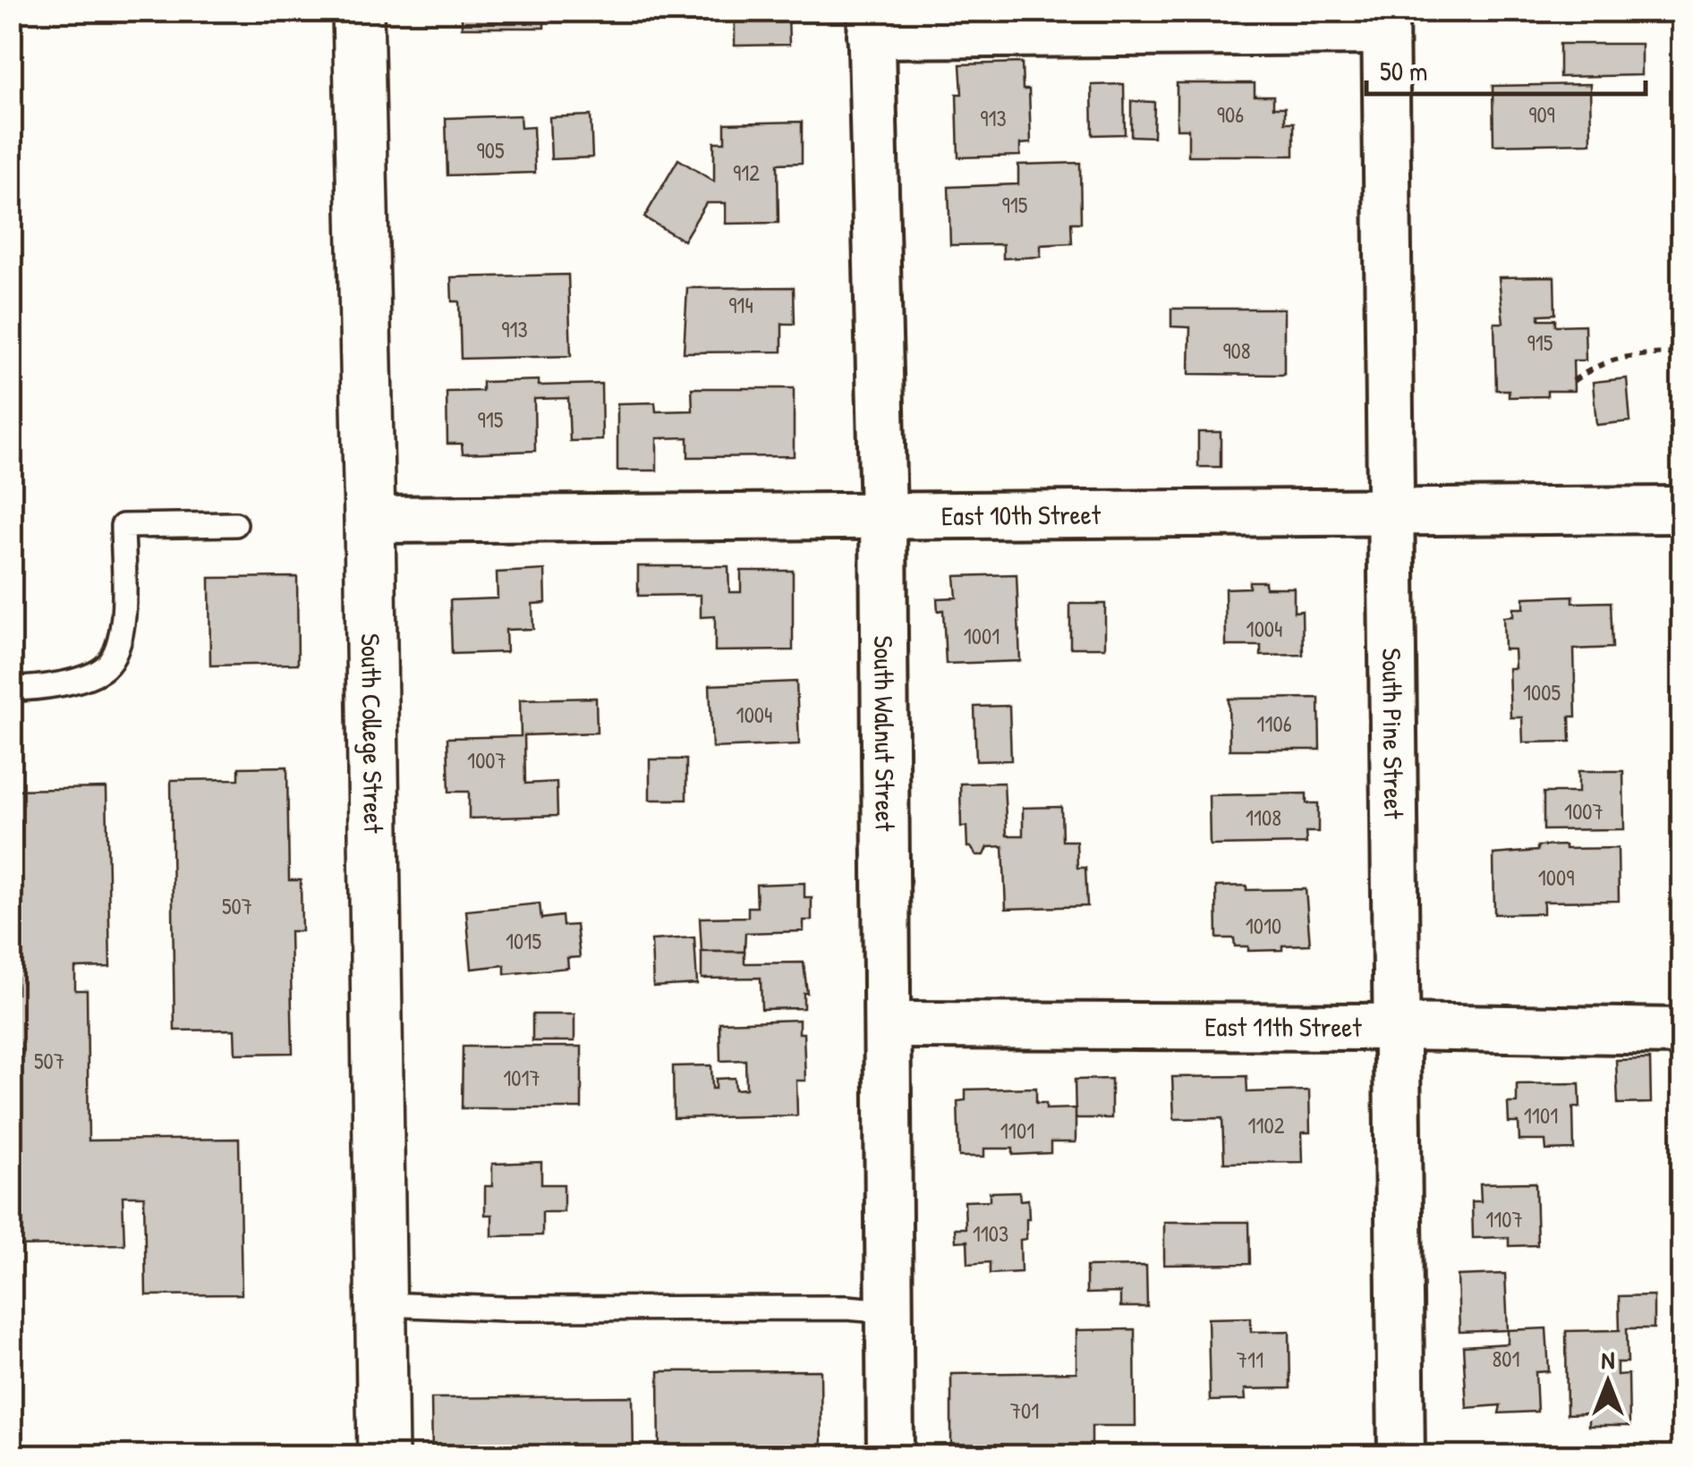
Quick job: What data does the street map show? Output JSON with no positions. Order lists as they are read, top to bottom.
{
  "streets": {
    "street": [
      "East 10th Street",
      "South College Street",
      "South Walnut Street",
      "South Pine Street",
      "East 11th Street"
    ]
  },
  "crossings": [
    ["East 10th Street", "South College Street"],
    ["East 10th Street", "South Walnut Street"],
    ["East 10th Street", "South Pine Street"],
    ["South Walnut Street", "East 11th Street"],
    ["South Pine Street", "East 11th Street"]
  ],
  "house_numbers": [
    "906",
    "909",
    "913",
    "905",
    "912",
    "915",
    "914",
    "913",
    "915",
    "908",
    "915",
    "1004",
    "1001",
    "1005",
    "1004",
    "1106",
    "1007",
    "1007",
    "1108",
    "1009",
    "507",
    "1010",
    "1015",
    "507",
    "1017",
    "1101",
    "1102",
    "1101",
    "1107",
    "1103",
    "801",
    "711",
    "701"
  ],
  "scale_bar": "50 m",
  "north": "top"
}
